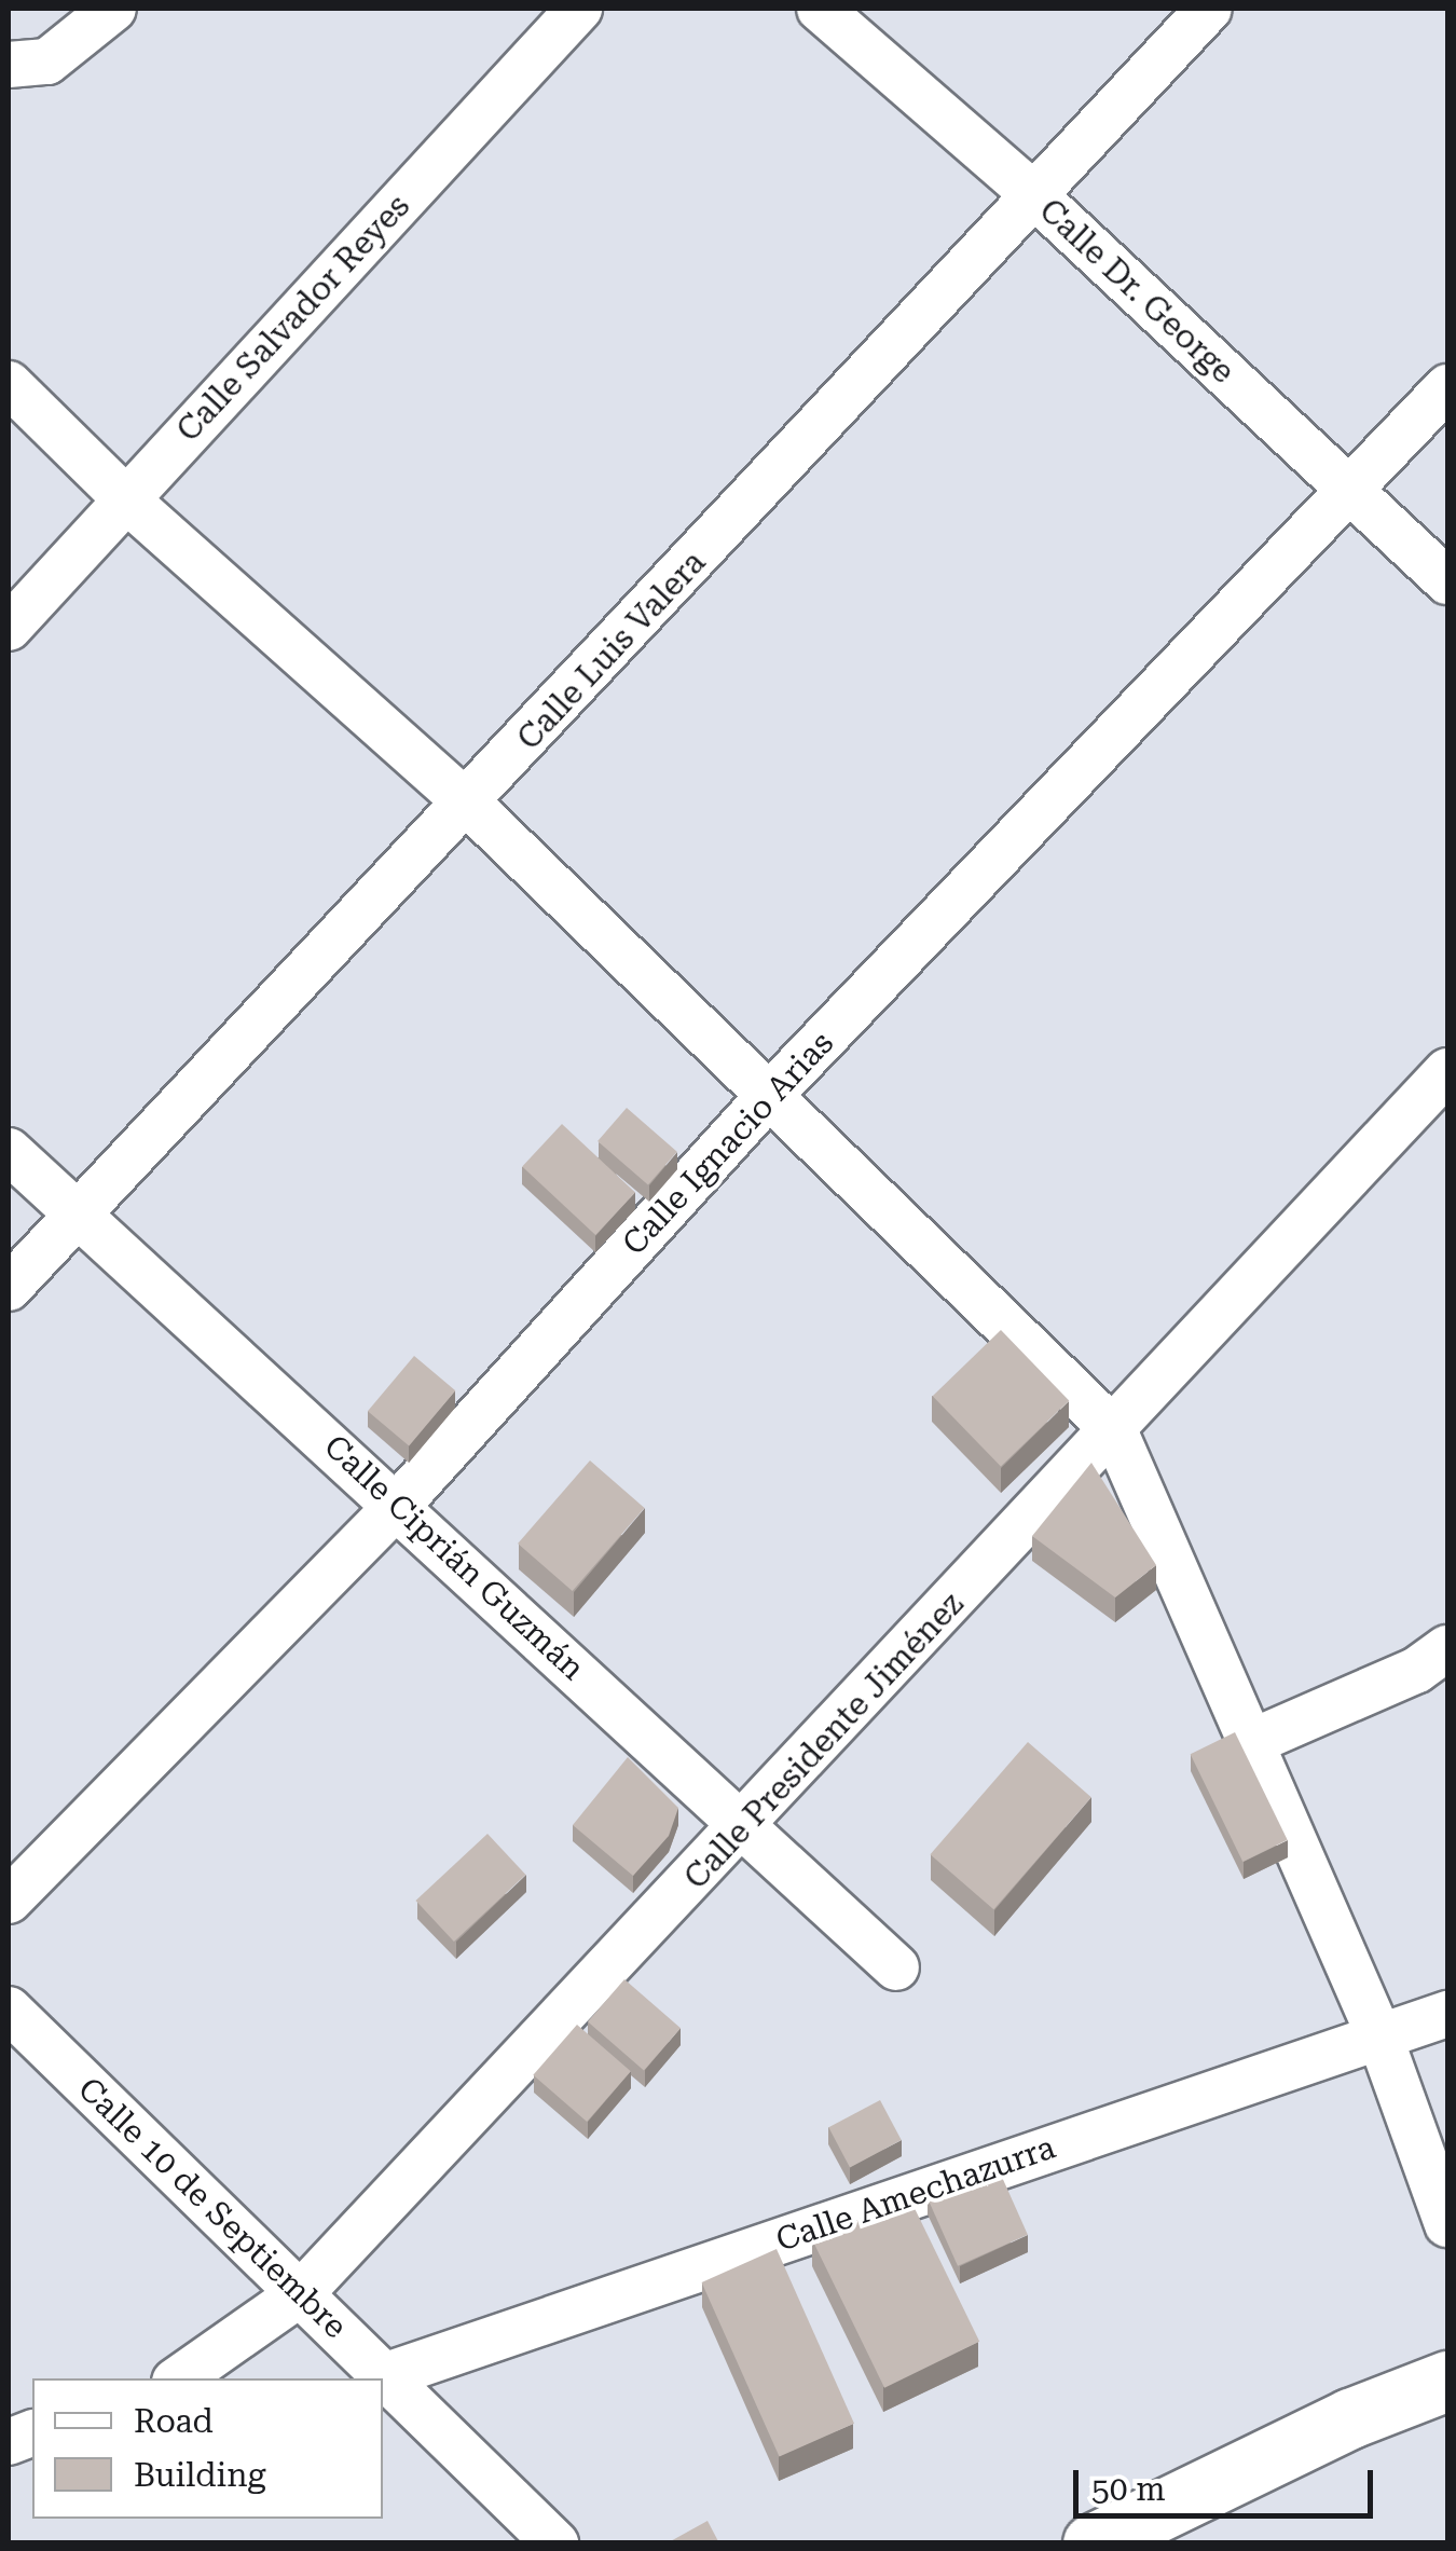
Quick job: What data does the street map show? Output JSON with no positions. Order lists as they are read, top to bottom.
{
  "streets": {
    "street": [
      "Calle Dr. George",
      "Calle Salvador Reyes",
      "Calle Luis Valera",
      "Calle Ignacio Arias",
      "Calle Ciprián Guzmán",
      "Calle Presidente Jiménez",
      "Calle Amechazurra",
      "Calle 10 de Septiembre"
    ]
  },
  "crossings": [
    ["Calle Dr. George", "Calle Luis Valera"],
    ["Calle Dr. George", "Calle Ignacio Arias"],
    ["Calle Luis Valera", "Calle Ciprián Guzmán"],
    ["Calle Ignacio Arias", "Calle Ciprián Guzmán"],
    ["Calle Ciprián Guzmán", "Calle Presidente Jiménez"],
    ["Calle Presidente Jiménez", "Calle 10 de Septiembre"],
    ["Calle Amechazurra", "Calle 10 de Septiembre"]
  ],
  "legend": ["Road", "Building"],
  "scale_bar": "50 m"
}
